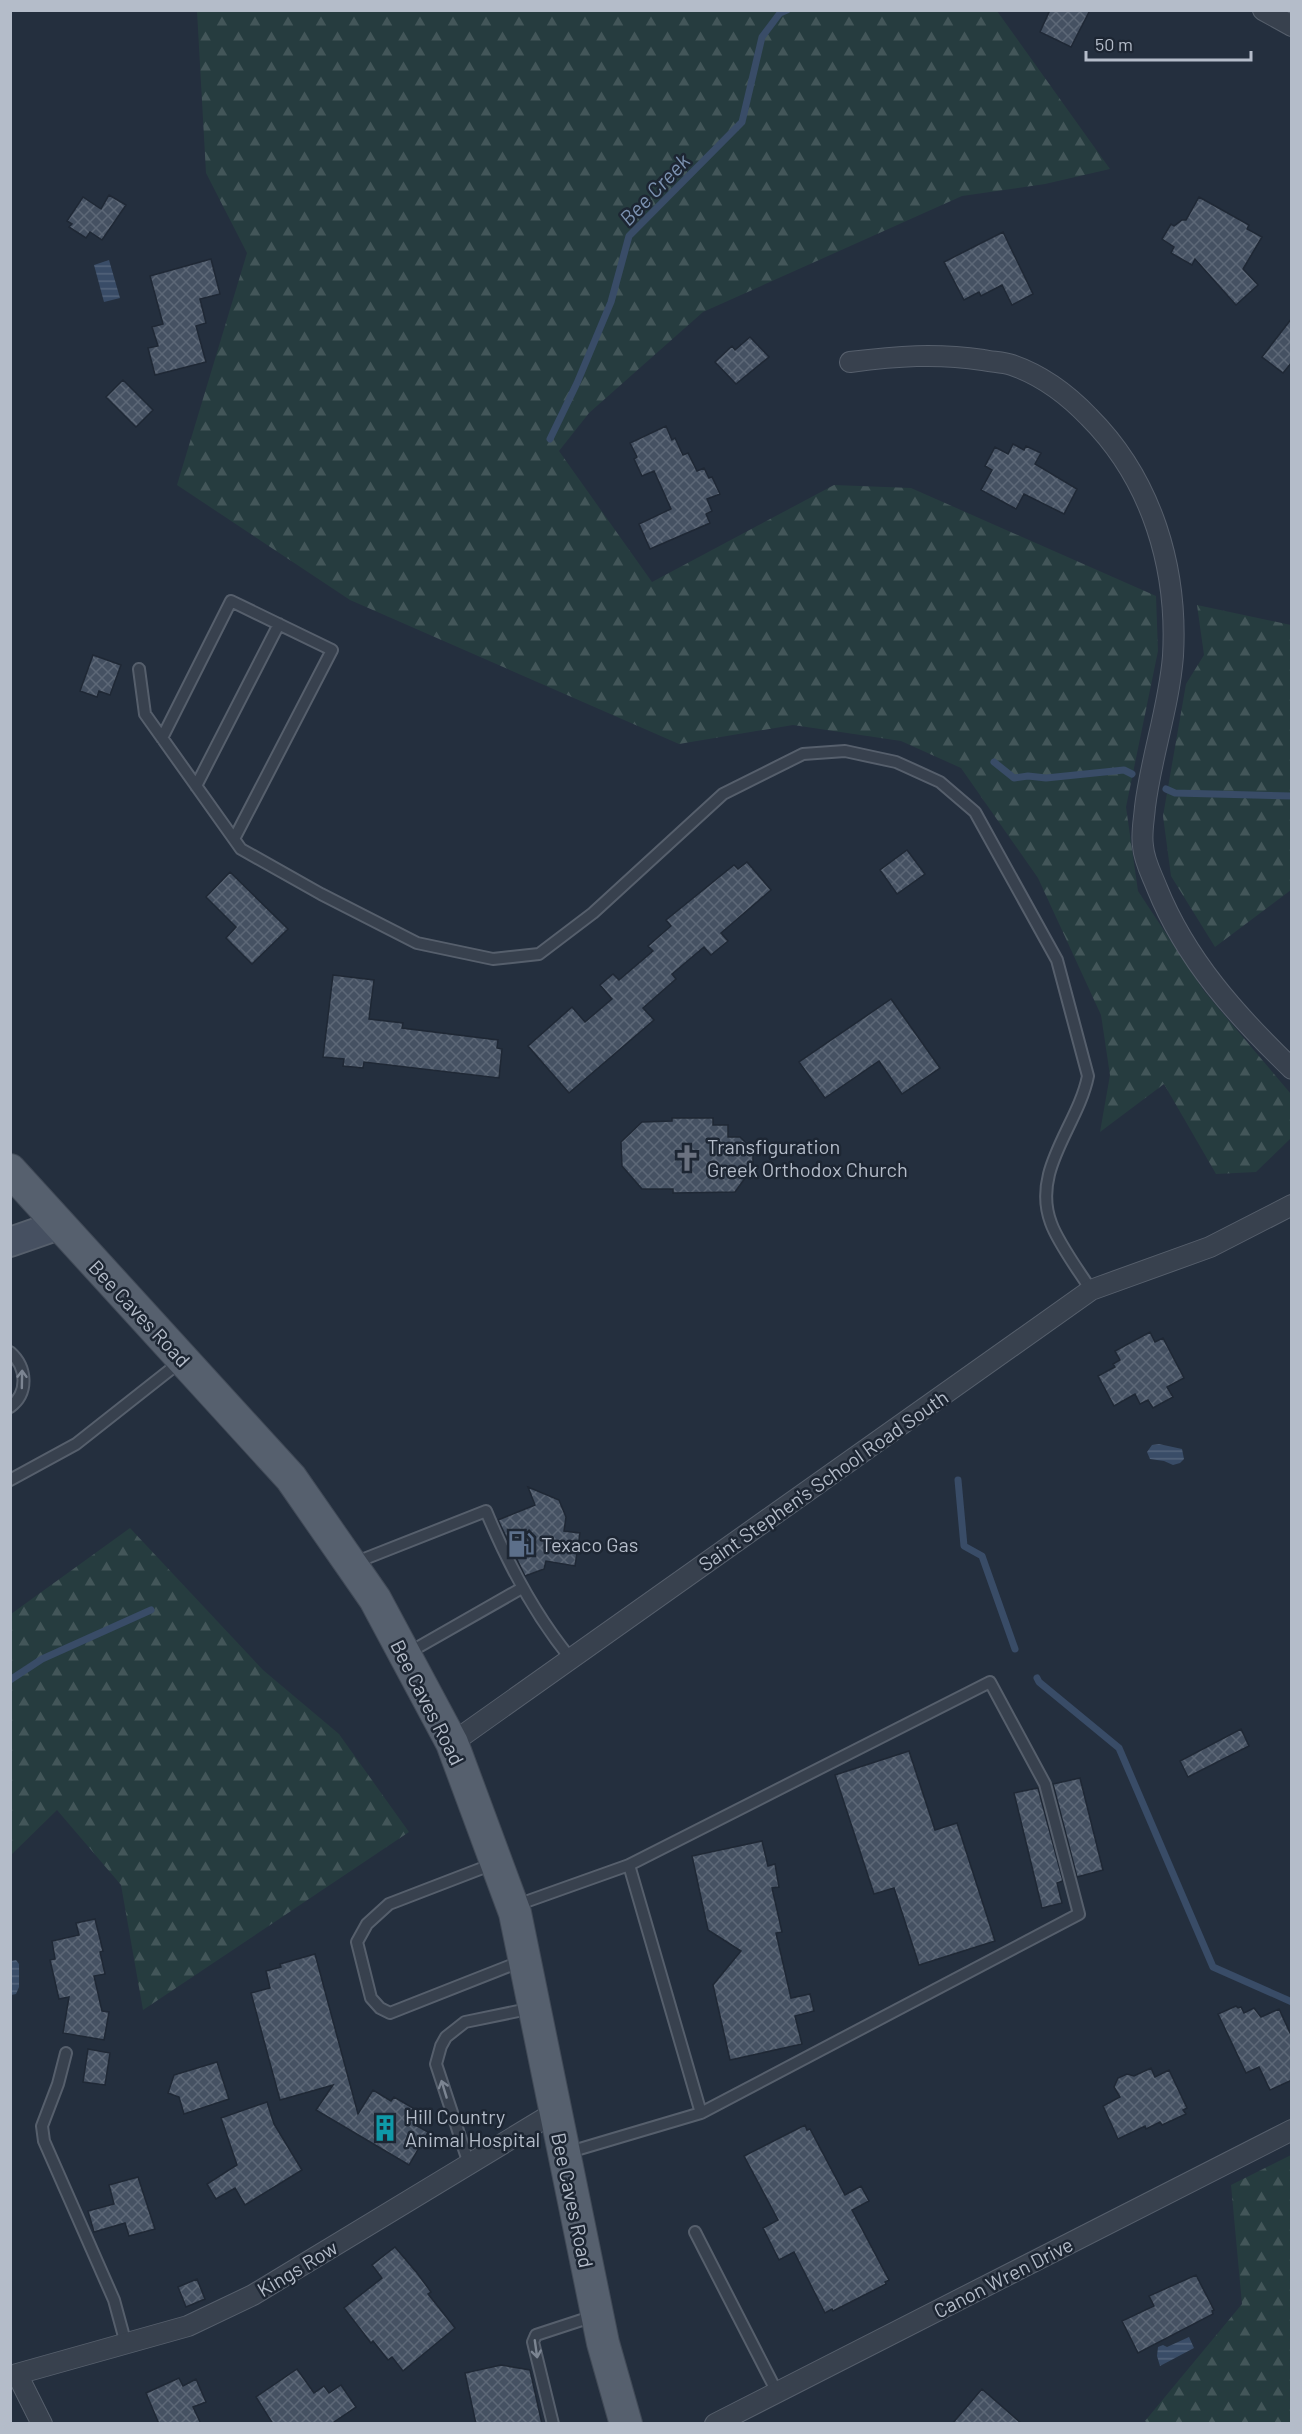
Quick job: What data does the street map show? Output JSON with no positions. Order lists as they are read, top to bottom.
{
  "streets": {
    "main road": ["Bee Caves Road"],
    "street": ["Saint Stephen's School Road South", "Kings Row", "Canon Wren Drive"]
  },
  "crossings": [
    ["Bee Caves Road", "Saint Stephen's School Road South"],
    ["Bee Caves Road", "Kings Row"]
  ],
  "water": ["Bee Creek"],
  "places": {
    "church": ["Transfiguration Greek Orthodox Church"],
    "fuel station": ["Texaco Gas"],
    "building": ["Hill Country Animal Hospital"]
  },
  "scale_bar": "50 m"
}
